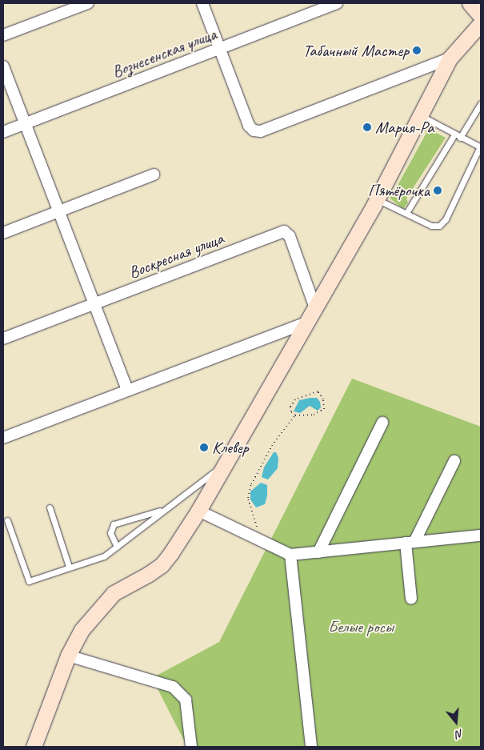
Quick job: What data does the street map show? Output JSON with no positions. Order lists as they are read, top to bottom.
{
  "streets": {
    "street": ["Вознесенская улица", "Воскресная улица"]
  },
  "parks": ["Белые росы"],
  "places": [
    "Табачный Мастер",
    "Мария-Ра",
    "Пятёрочка",
    "Клевер"
  ],
  "north": "bottom"
}
